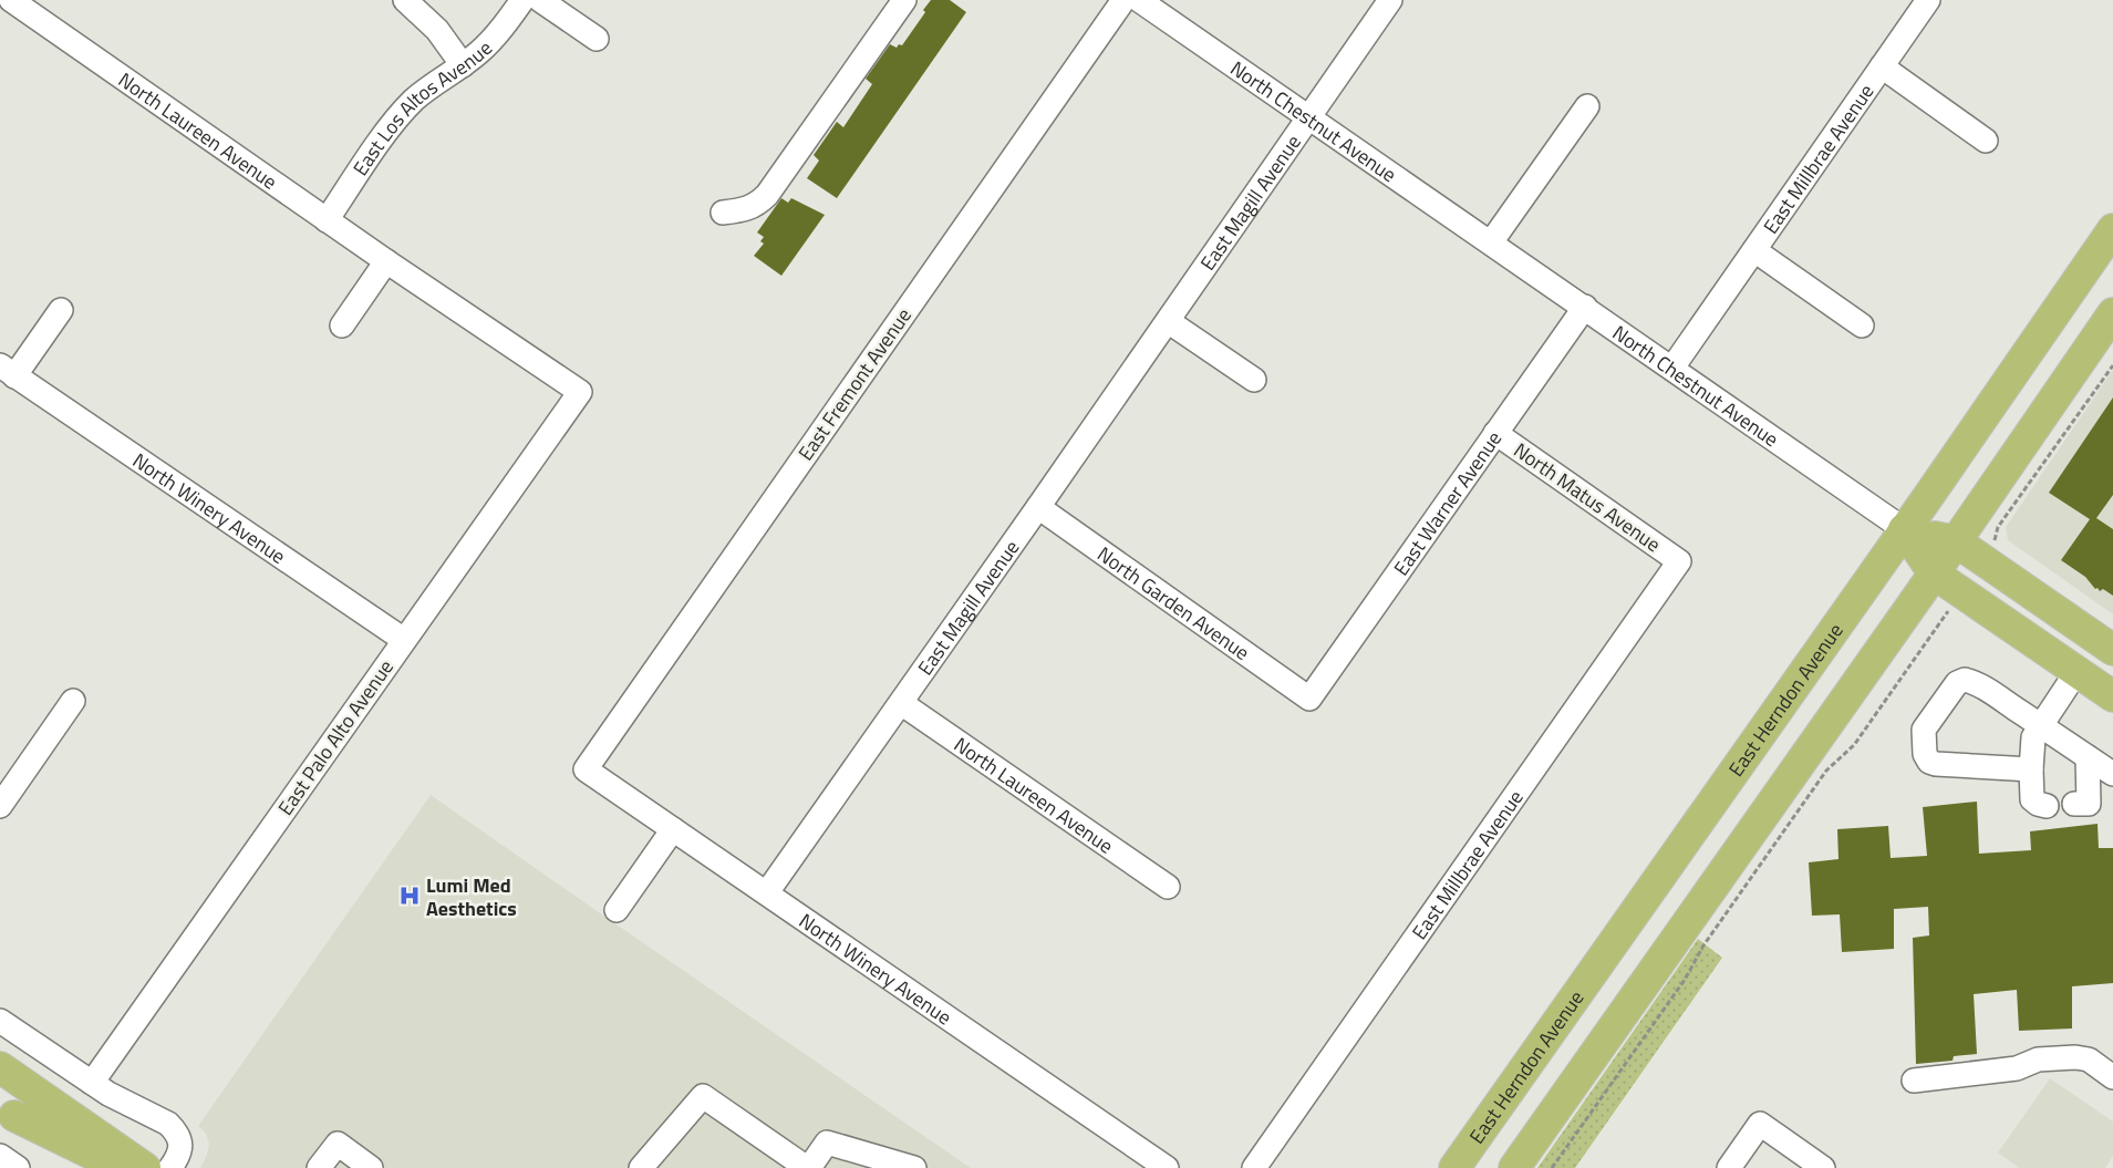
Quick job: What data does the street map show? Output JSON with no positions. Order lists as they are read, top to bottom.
{
  "streets": {
    "main road": ["North Chestnut Avenue", "East Herndon Avenue"],
    "street": [
      "East Los Altos Avenue",
      "North Laureen Avenue",
      "East Millbrae Avenue",
      "East Magill Avenue",
      "East Fremont Avenue",
      "North Matus Avenue",
      "East Warner Avenue",
      "North Winery Avenue",
      "North Garden Avenue",
      "East Palo Alto Avenue"
    ]
  },
  "crossings": [
    ["East Los Altos Avenue", "North Laureen Avenue"],
    ["North Chestnut Avenue", "East Millbrae Avenue"],
    ["North Chestnut Avenue", "East Magill Avenue"],
    ["North Chestnut Avenue", "East Warner Avenue"],
    ["North Chestnut Avenue", "East Herndon Avenue"],
    ["North Laureen Avenue", "East Magill Avenue"],
    ["North Laureen Avenue", "East Palo Alto Avenue"],
    ["East Millbrae Avenue", "North Matus Avenue"],
    ["East Magill Avenue", "North Winery Avenue"],
    ["East Magill Avenue", "North Garden Avenue"],
    ["East Fremont Avenue", "North Winery Avenue"],
    ["North Matus Avenue", "East Warner Avenue"],
    ["East Warner Avenue", "North Garden Avenue"],
    ["North Winery Avenue", "East Palo Alto Avenue"]
  ],
  "places": {
    "hospital": ["Lumi Med Aesthetics"]
  }
}
